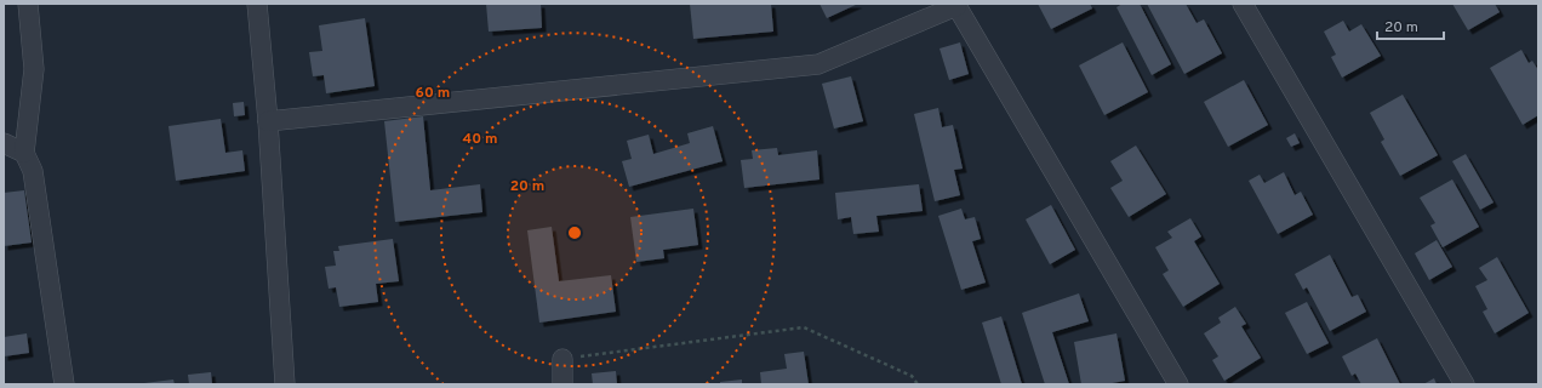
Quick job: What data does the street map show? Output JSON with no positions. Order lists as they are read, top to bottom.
{
  "scale_bar": "20 m",
  "rings": ["60 m", "40 m", "20 m"]
}
